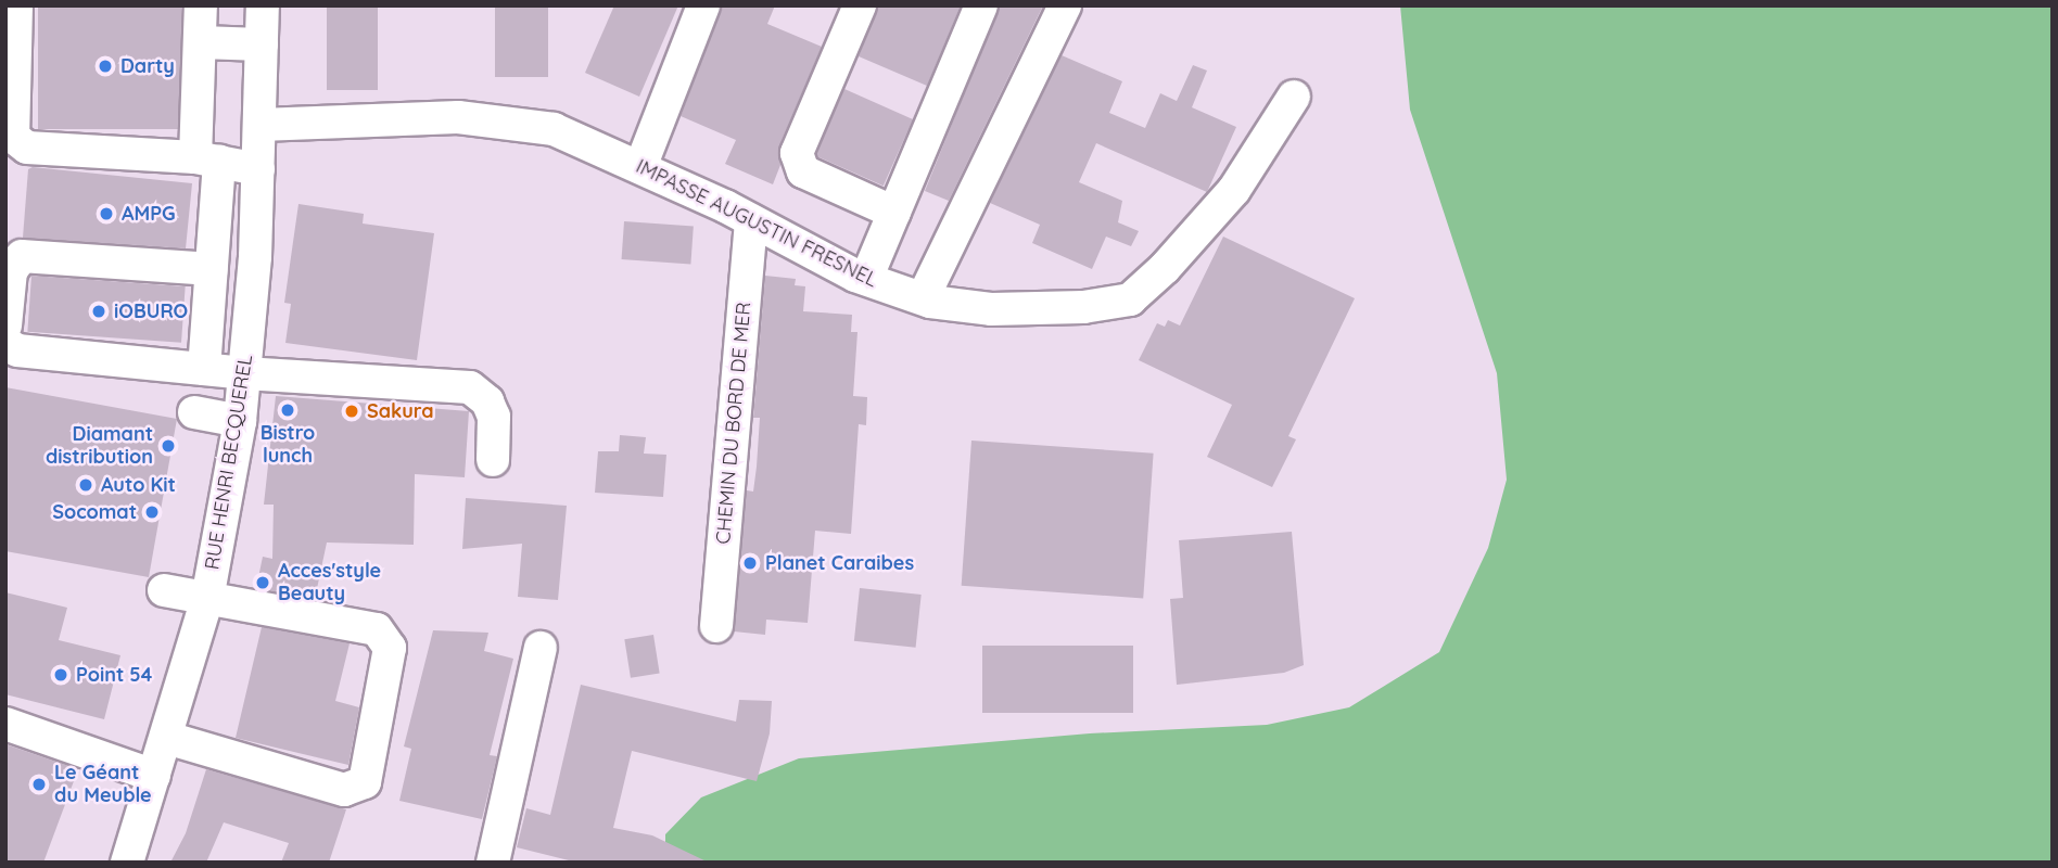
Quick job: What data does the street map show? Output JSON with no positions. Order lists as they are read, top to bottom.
{
  "streets": {
    "street": ["IMPASSE AUGUSTIN FRESNEL", "CHEMIN DU BORD DE MER", "RUE HENRI BECQUEREL"]
  },
  "crossings": [
    ["IMPASSE AUGUSTIN FRESNEL", "CHEMIN DU BORD DE MER"],
    ["IMPASSE AUGUSTIN FRESNEL", "RUE HENRI BECQUEREL"]
  ],
  "places": [
    "Darty",
    "AMPG",
    "iOBURO",
    "Bistro lunch",
    "Sakura",
    "Diamant distribution",
    "Auto Kit",
    "Socomat",
    "Planet Caraibes",
    "Acces'style Beauty",
    "Point 54",
    "Le Géant du Meuble"
  ]
}
